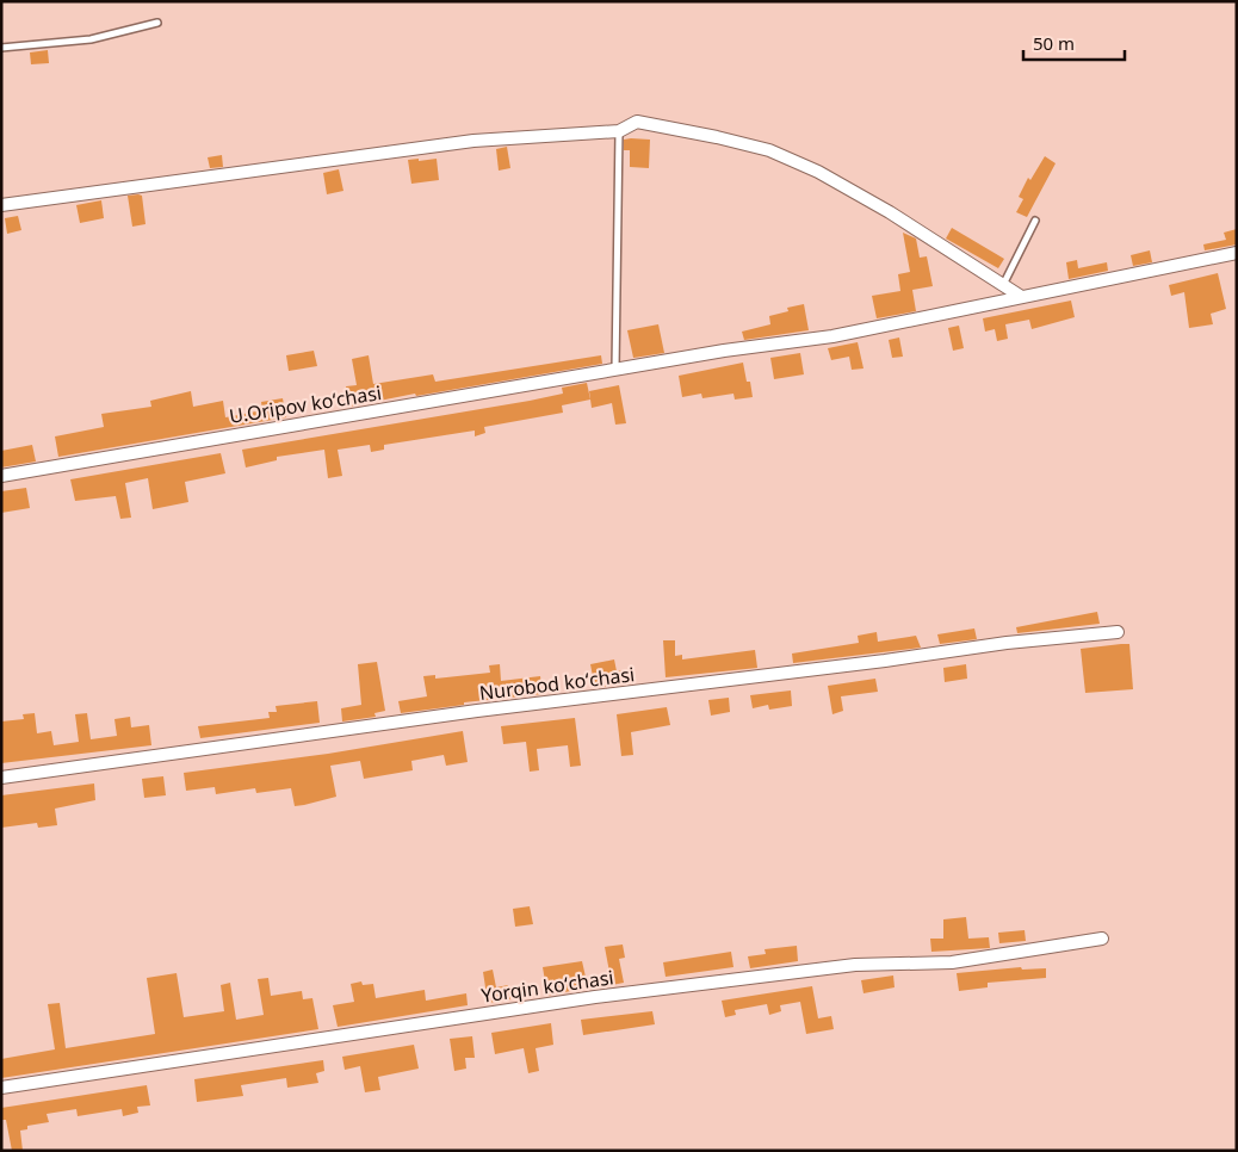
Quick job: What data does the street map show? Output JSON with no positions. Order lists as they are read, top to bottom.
{
  "streets": {
    "street": ["U.Oripov koʻchasi", "Nurobod koʻchasi", "Yorqin koʻchasi"]
  },
  "scale_bar": "50 m"
}
